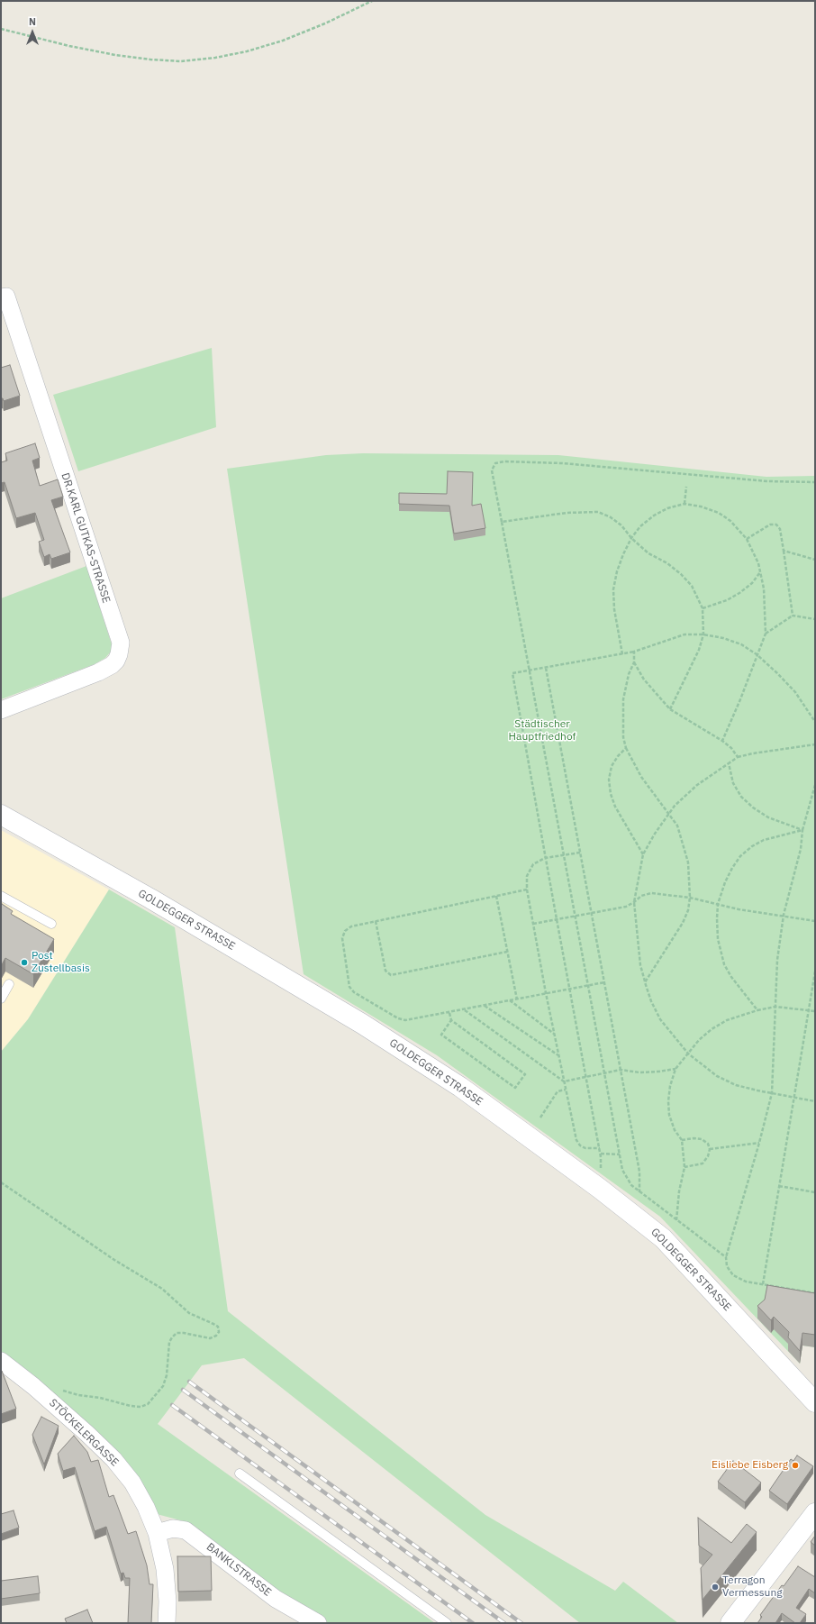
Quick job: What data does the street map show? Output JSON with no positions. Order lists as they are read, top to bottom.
{
  "streets": {
    "street": [
      "DR.KARL GUTKAS-STRASSE",
      "GOLDEGGER STRASSE",
      "STÖCKELERGASSE",
      "BANKLSTRASSE"
    ]
  },
  "crossings": [
    ["STÖCKELERGASSE", "BANKLSTRASSE"]
  ],
  "parks": ["Städtischer Hauptfriedhof"],
  "places": ["Post Zustellbasis", "Eisliebe Eisberg", "Terragon Vermessung"],
  "north": "top"
}
